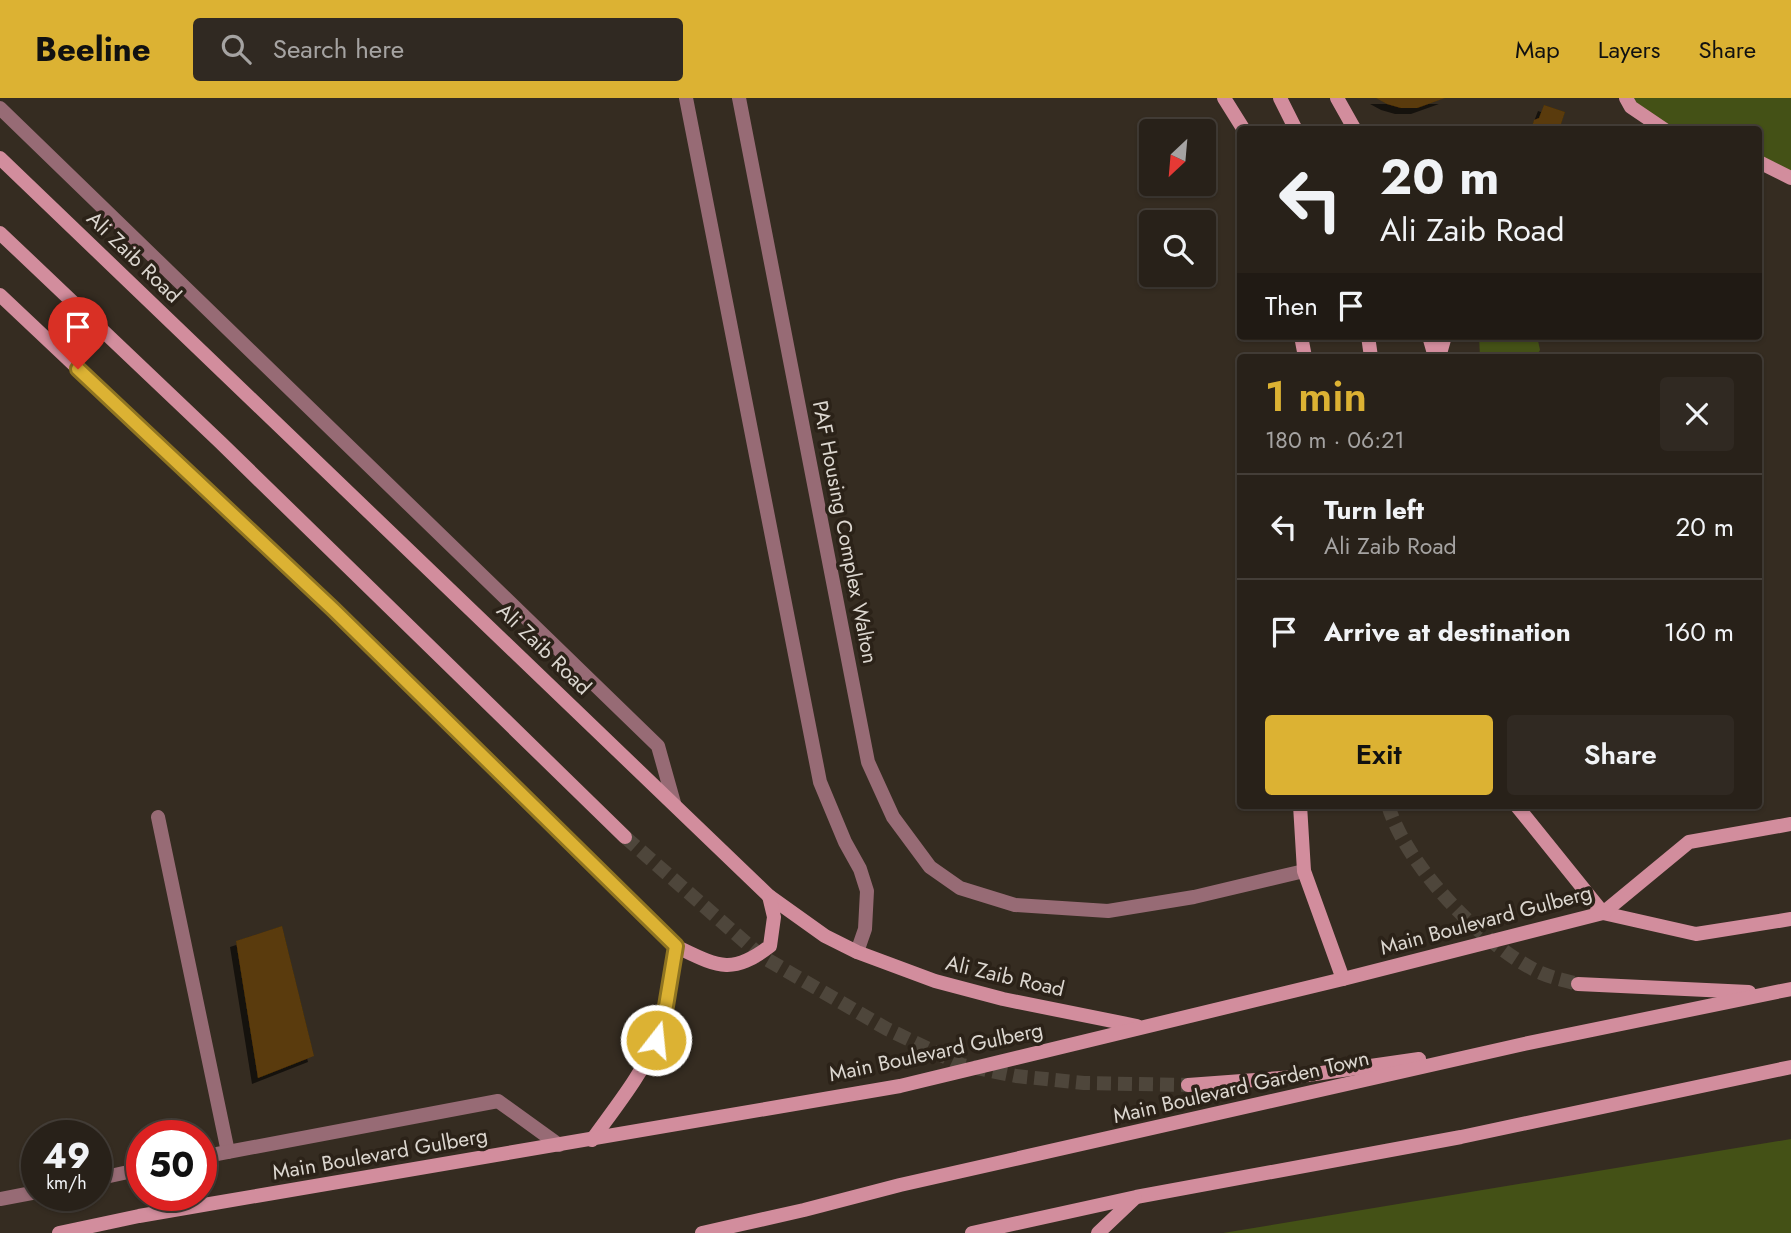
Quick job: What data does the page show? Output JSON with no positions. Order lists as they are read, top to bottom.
{
  "streets": {
    "main road": ["Ali Zaib Road", "Main Boulevard Gulberg", "Main Boulevard Garden Town"],
    "street": ["PAF Housing Complex Walton"]
  },
  "crossings": [
    ["Ali Zaib Road", "Main Boulevard Gulberg"]
  ],
  "north": "bottom left",
  "page": {
    "header": "Beeline",
    "search": "Search here",
    "nav": ["Map", "Layers", "Share"],
    "turn": ["20 m", "Ali Zaib Road"],
    "then": "Then",
    "heading": ["1 min", "180 m · 06:21"],
    "list": [
      {
        "name": "Turn left",
        "note": "Ali Zaib Road",
        "value": "20 m"
      },
      {
        "name": "Arrive at destination",
        "value": "160 m"
      }
    ],
    "buttons": ["Exit", "Share"],
    "speed": "49 km/h",
    "limit": "50"
  }
}
